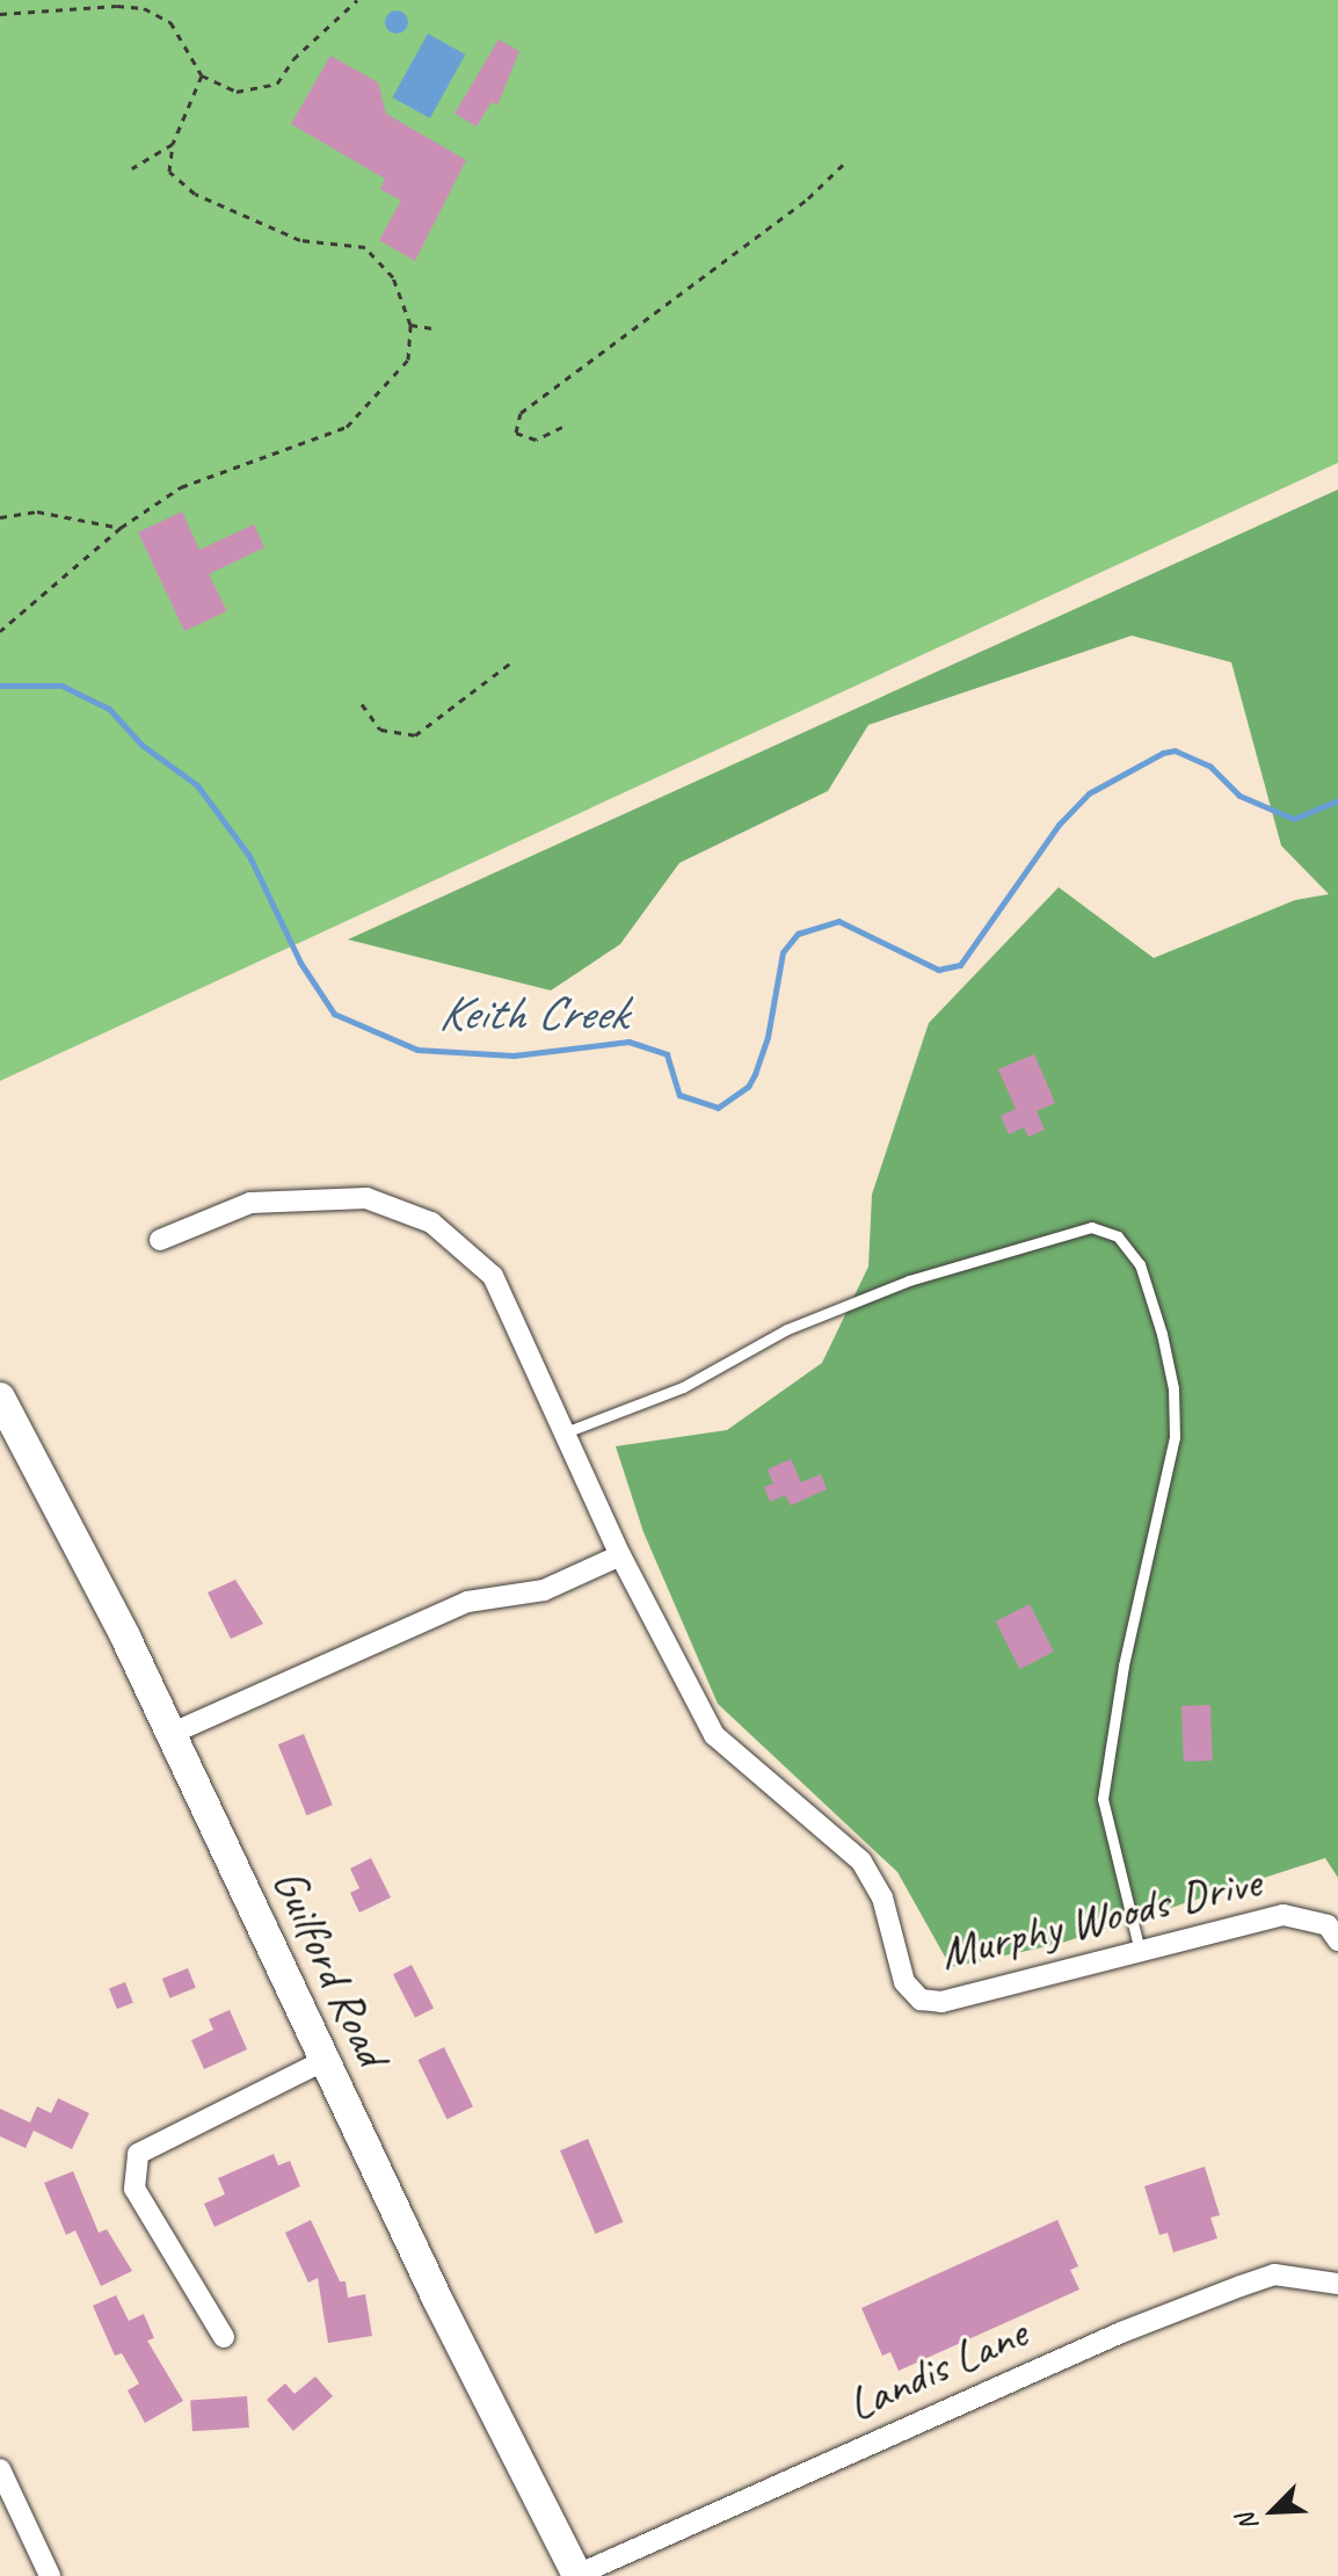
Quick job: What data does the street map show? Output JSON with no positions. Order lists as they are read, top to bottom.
{
  "streets": {
    "street": ["Murphy Woods Drive", "Guilford Road", "Landis Lane"]
  },
  "crossings": [
    ["Guilford Road", "Landis Lane"]
  ],
  "water": ["Keith Creek"],
  "north": "bottom left"
}
